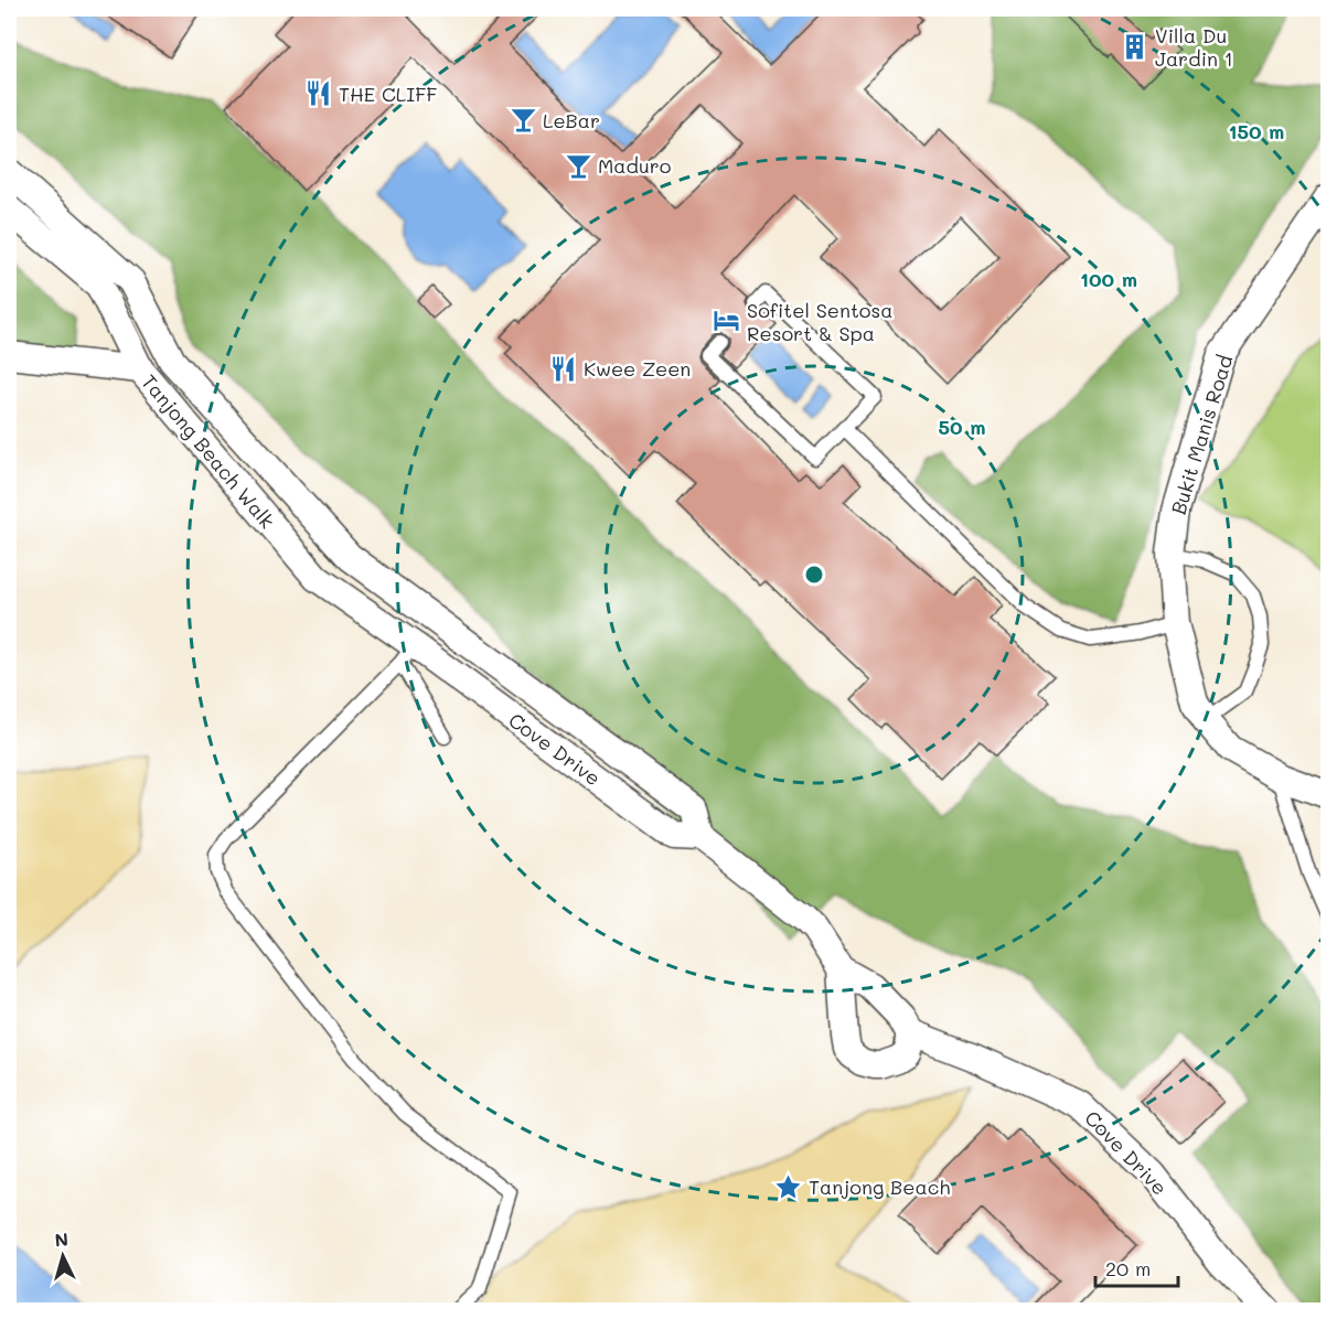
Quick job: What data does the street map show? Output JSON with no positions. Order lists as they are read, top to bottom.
{
  "streets": {
    "street": ["Bukit Manis Road", "Tanjong Beach Walk", "Cove Drive"]
  },
  "crossings": [
    ["Tanjong Beach Walk", "Cove Drive"]
  ],
  "places": {
    "building": ["Villa Du Jardin 1"],
    "restaurant": ["THE CLIFF", "Kwee Zeen"],
    "bar": ["LeBar", "Maduro"],
    "hotel": ["Sofitel Sentosa Resort & Spa"],
    "place": ["Tanjong Beach"]
  },
  "scale_bar": "20 m",
  "north": "top",
  "rings": ["150 m", "100 m", "50 m"]
}
